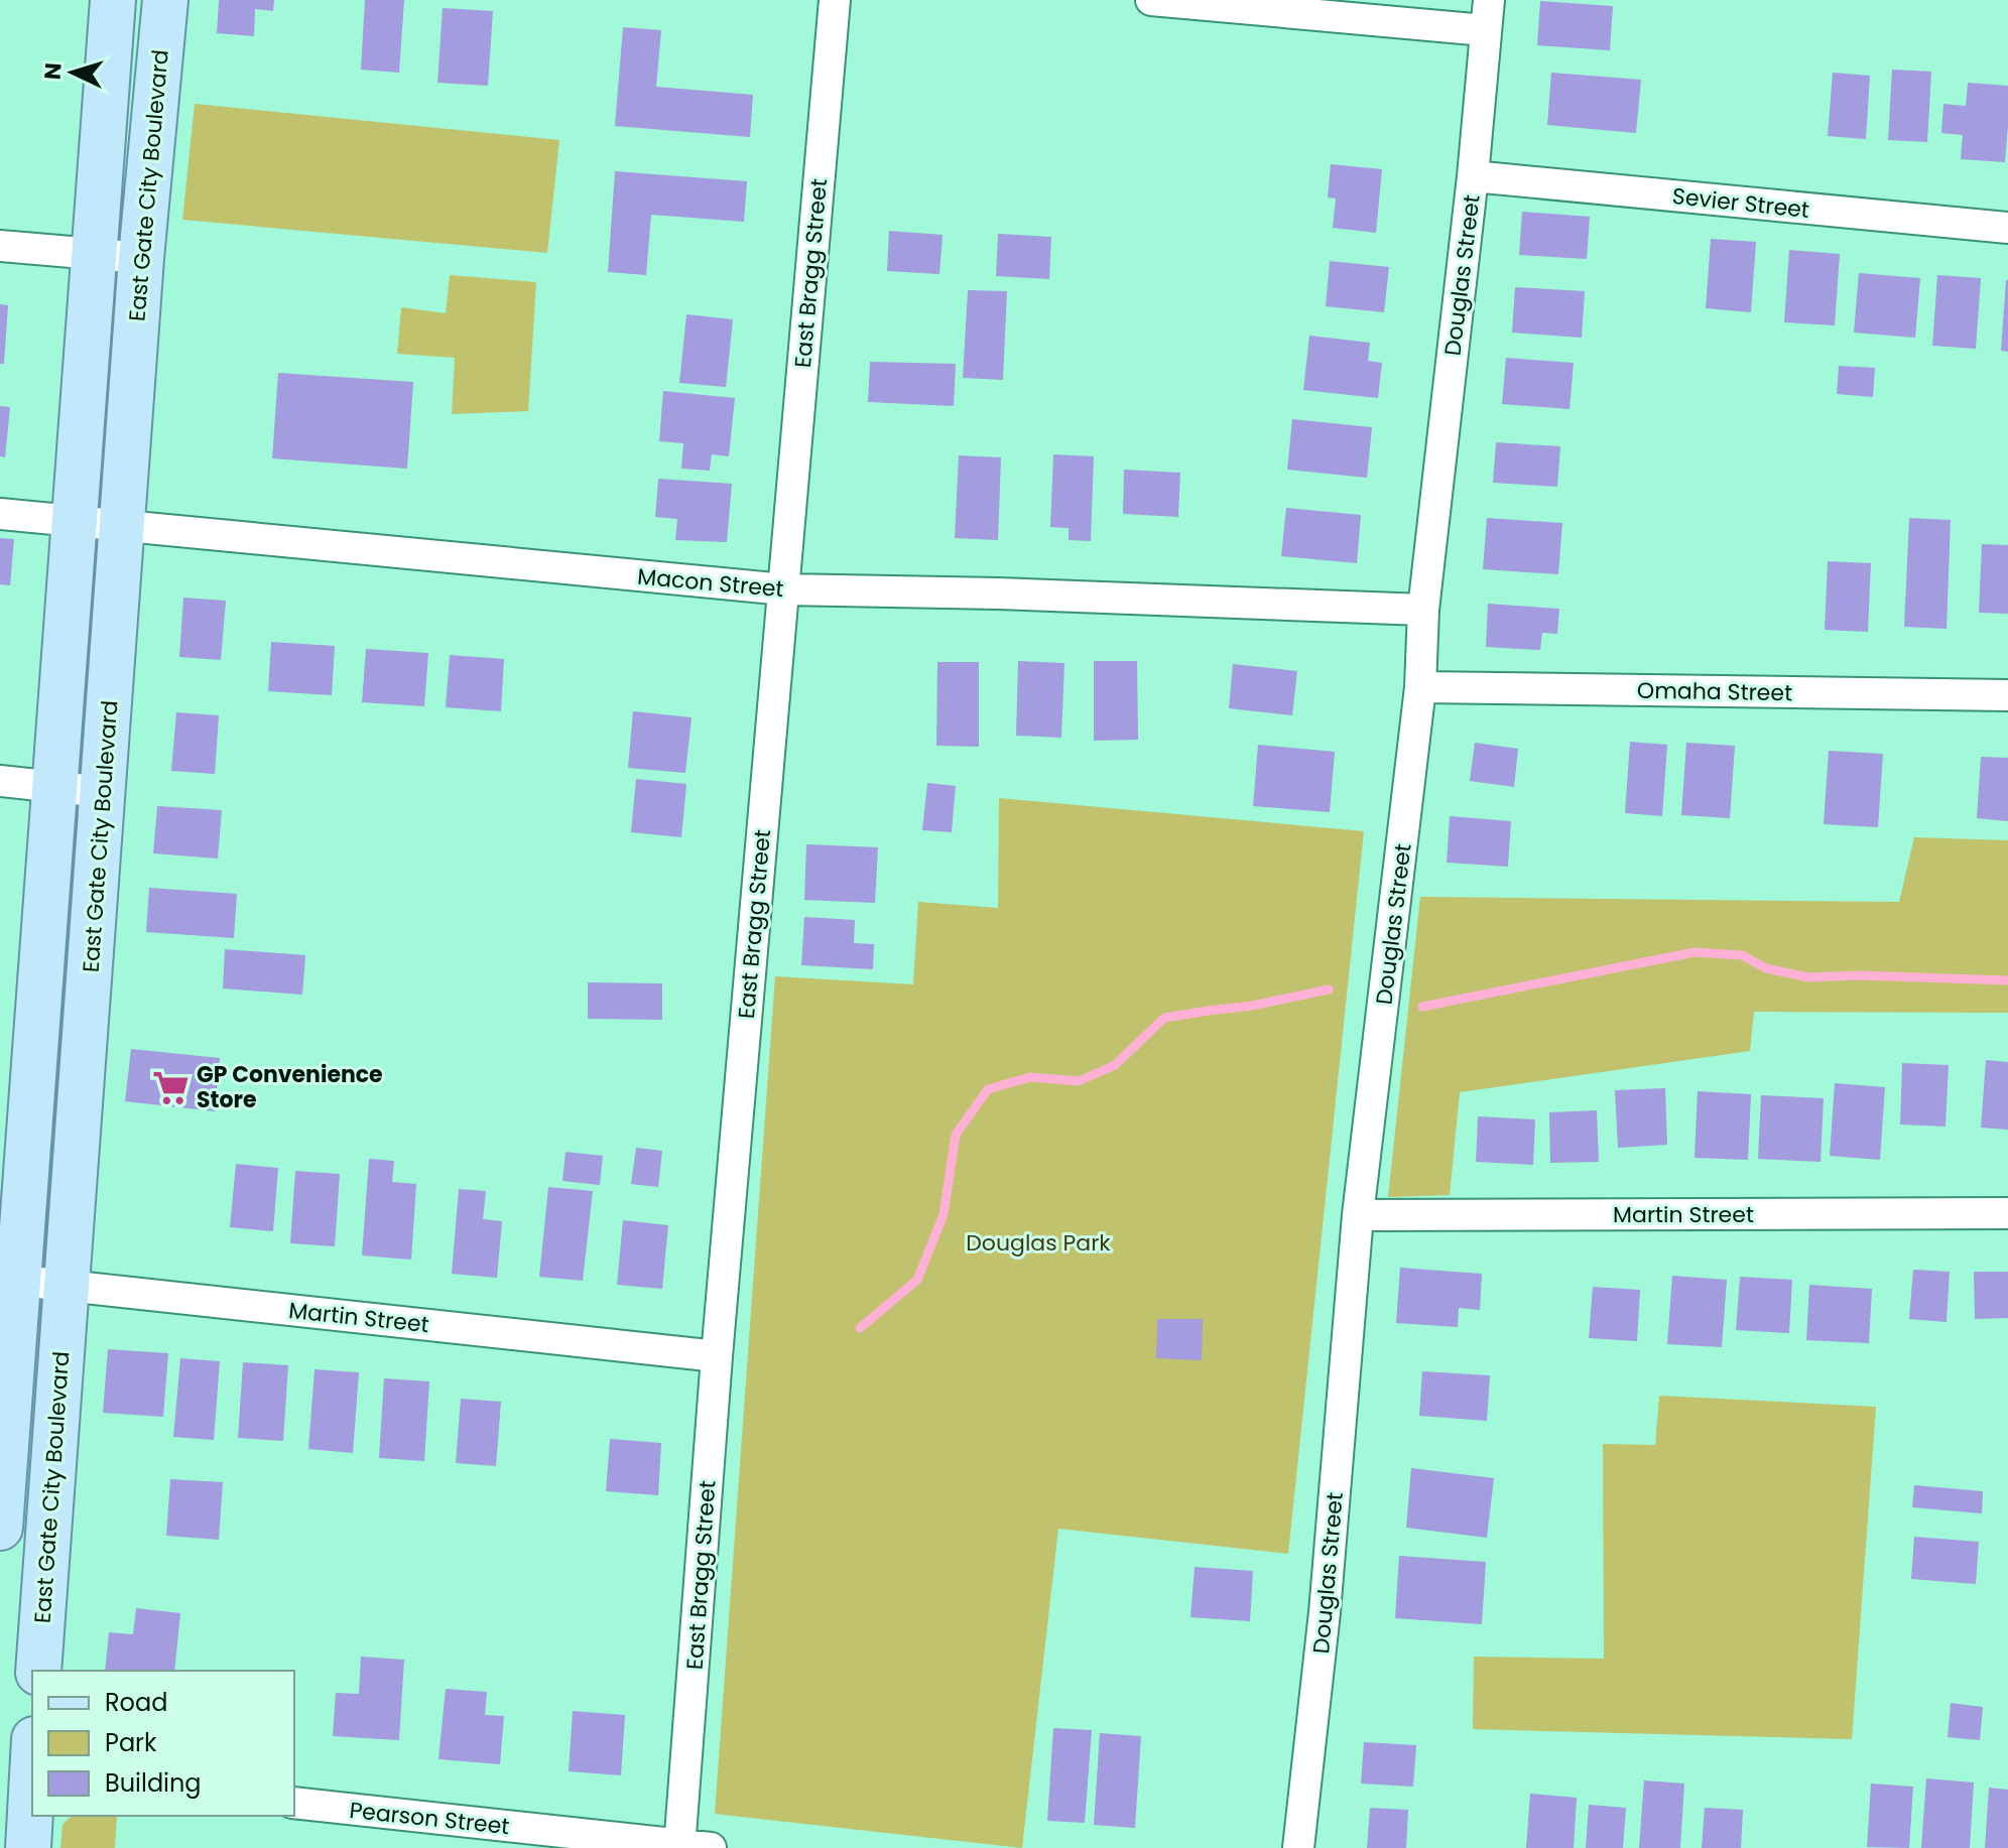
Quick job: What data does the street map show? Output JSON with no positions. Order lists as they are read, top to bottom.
{
  "streets": {
    "main road": ["East Gate City Boulevard"],
    "street": [
      "Sevier Street",
      "East Bragg Street",
      "Douglas Street",
      "Macon Street",
      "Omaha Street",
      "Martin Street",
      "Pearson Street"
    ]
  },
  "crossings": [
    ["East Gate City Boulevard", "Macon Street"],
    ["East Gate City Boulevard", "Martin Street"],
    ["Sevier Street", "Douglas Street"],
    ["East Bragg Street", "Macon Street"],
    ["East Bragg Street", "Martin Street"],
    ["East Bragg Street", "Pearson Street"],
    ["Douglas Street", "Macon Street"],
    ["Douglas Street", "Omaha Street"],
    ["Douglas Street", "Martin Street"]
  ],
  "parks": ["Douglas Park"],
  "places": {
    "supermarket": ["GP Convenience Store"]
  },
  "legend": ["Road", "Park", "Building"],
  "north": "left"
}
